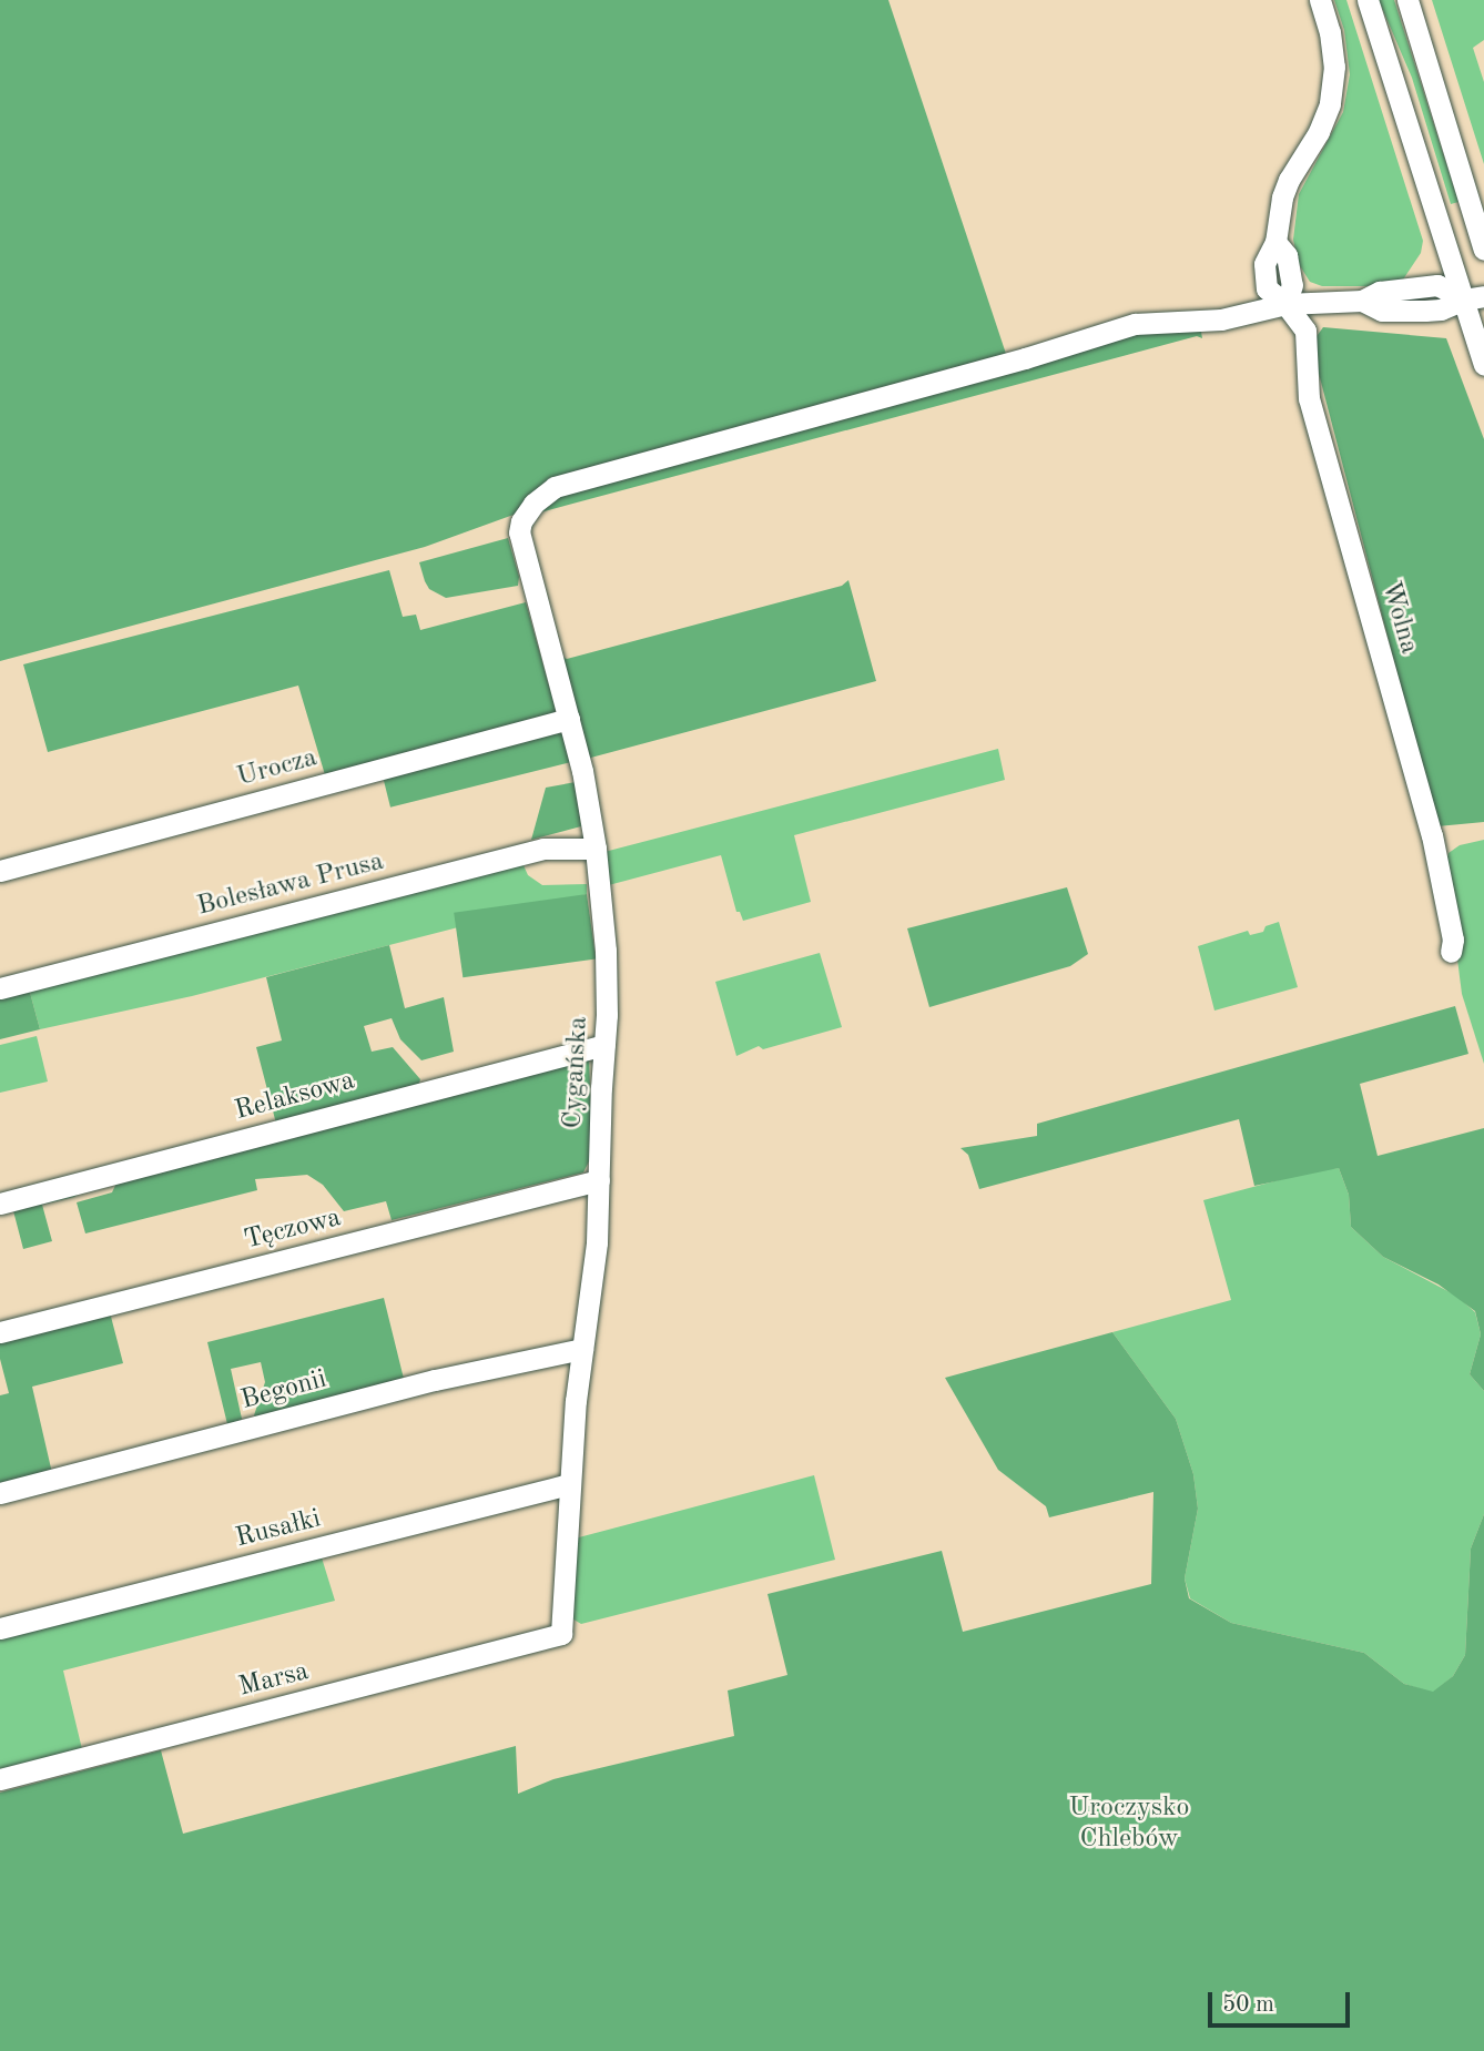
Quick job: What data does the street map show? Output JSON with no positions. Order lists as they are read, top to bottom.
{
  "streets": {
    "street": [
      "Wolna",
      "Urocza",
      "Bolesława Prusa",
      "Cygańska",
      "Relaksowa",
      "Tęczowa",
      "Begonii",
      "Rusałki",
      "Marsa"
    ]
  },
  "crossings": [
    ["Wolna", "Cygańska"],
    ["Urocza", "Cygańska"],
    ["Bolesława Prusa", "Cygańska"],
    ["Cygańska", "Relaksowa"],
    ["Cygańska", "Tęczowa"],
    ["Cygańska", "Begonii"],
    ["Cygańska", "Rusałki"],
    ["Cygańska", "Marsa"]
  ],
  "parks": ["Uroczysko Chlebów"],
  "scale_bar": "50 m"
}
